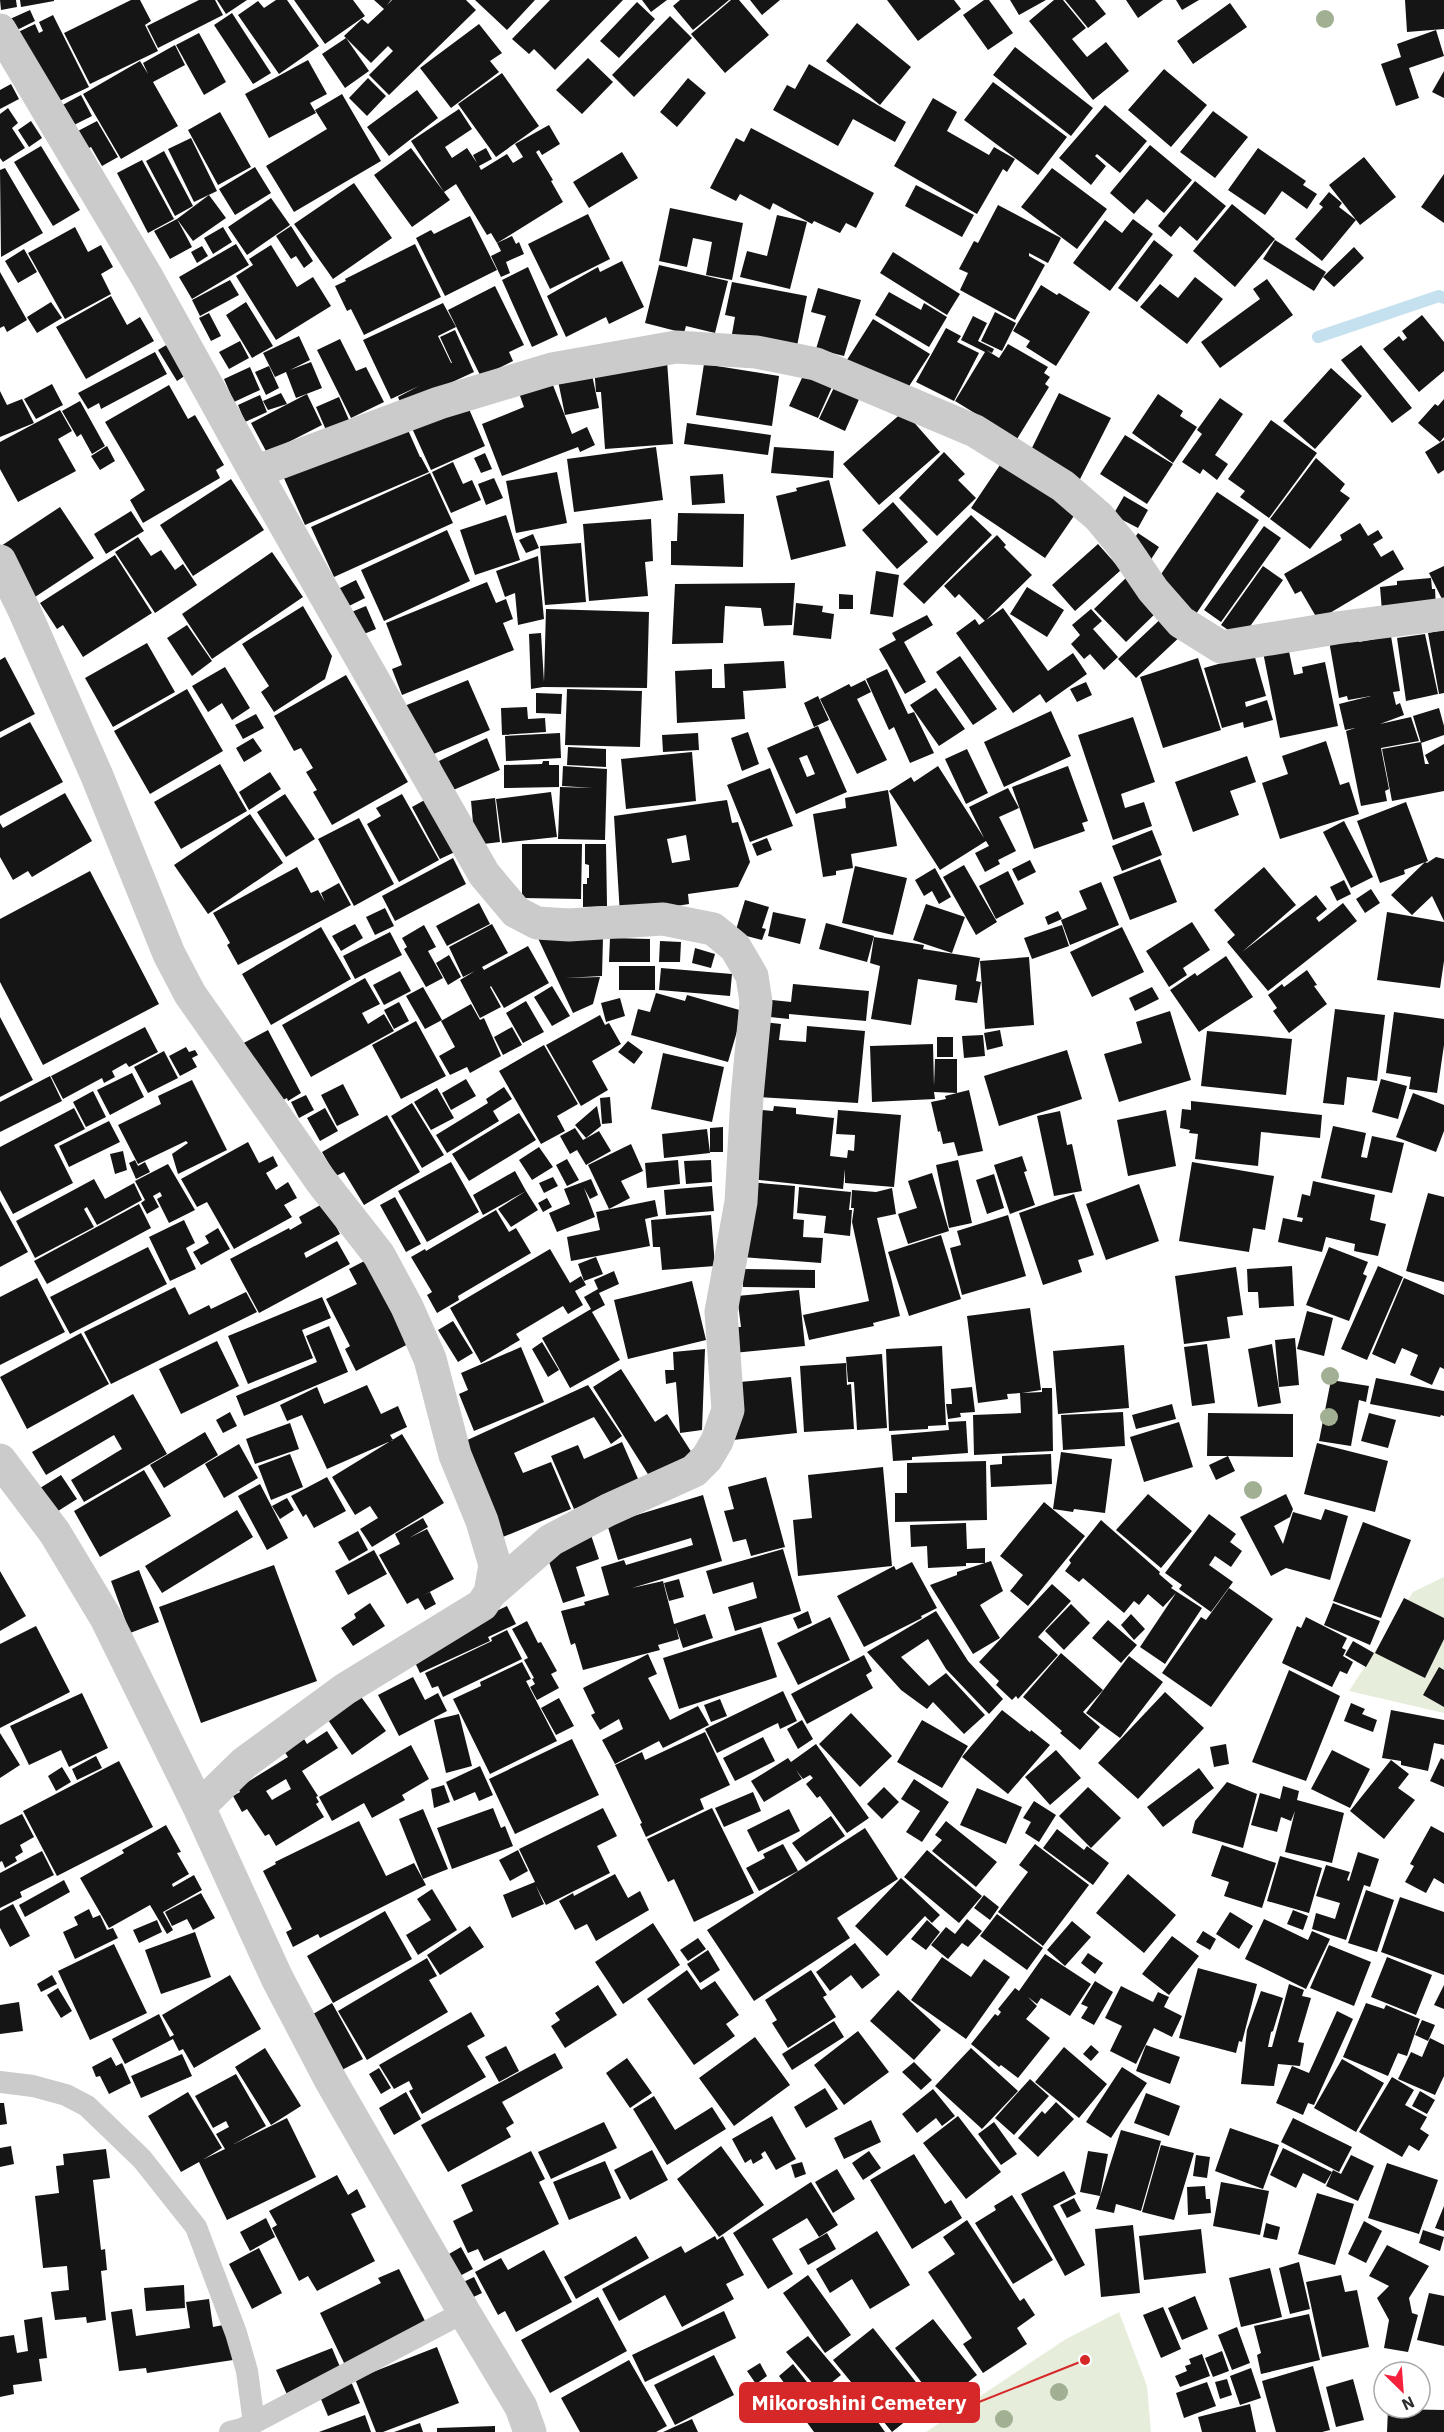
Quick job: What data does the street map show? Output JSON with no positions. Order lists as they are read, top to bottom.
{
  "places": ["Mikoroshini Cemetery"],
  "north": "bottom right"
}
